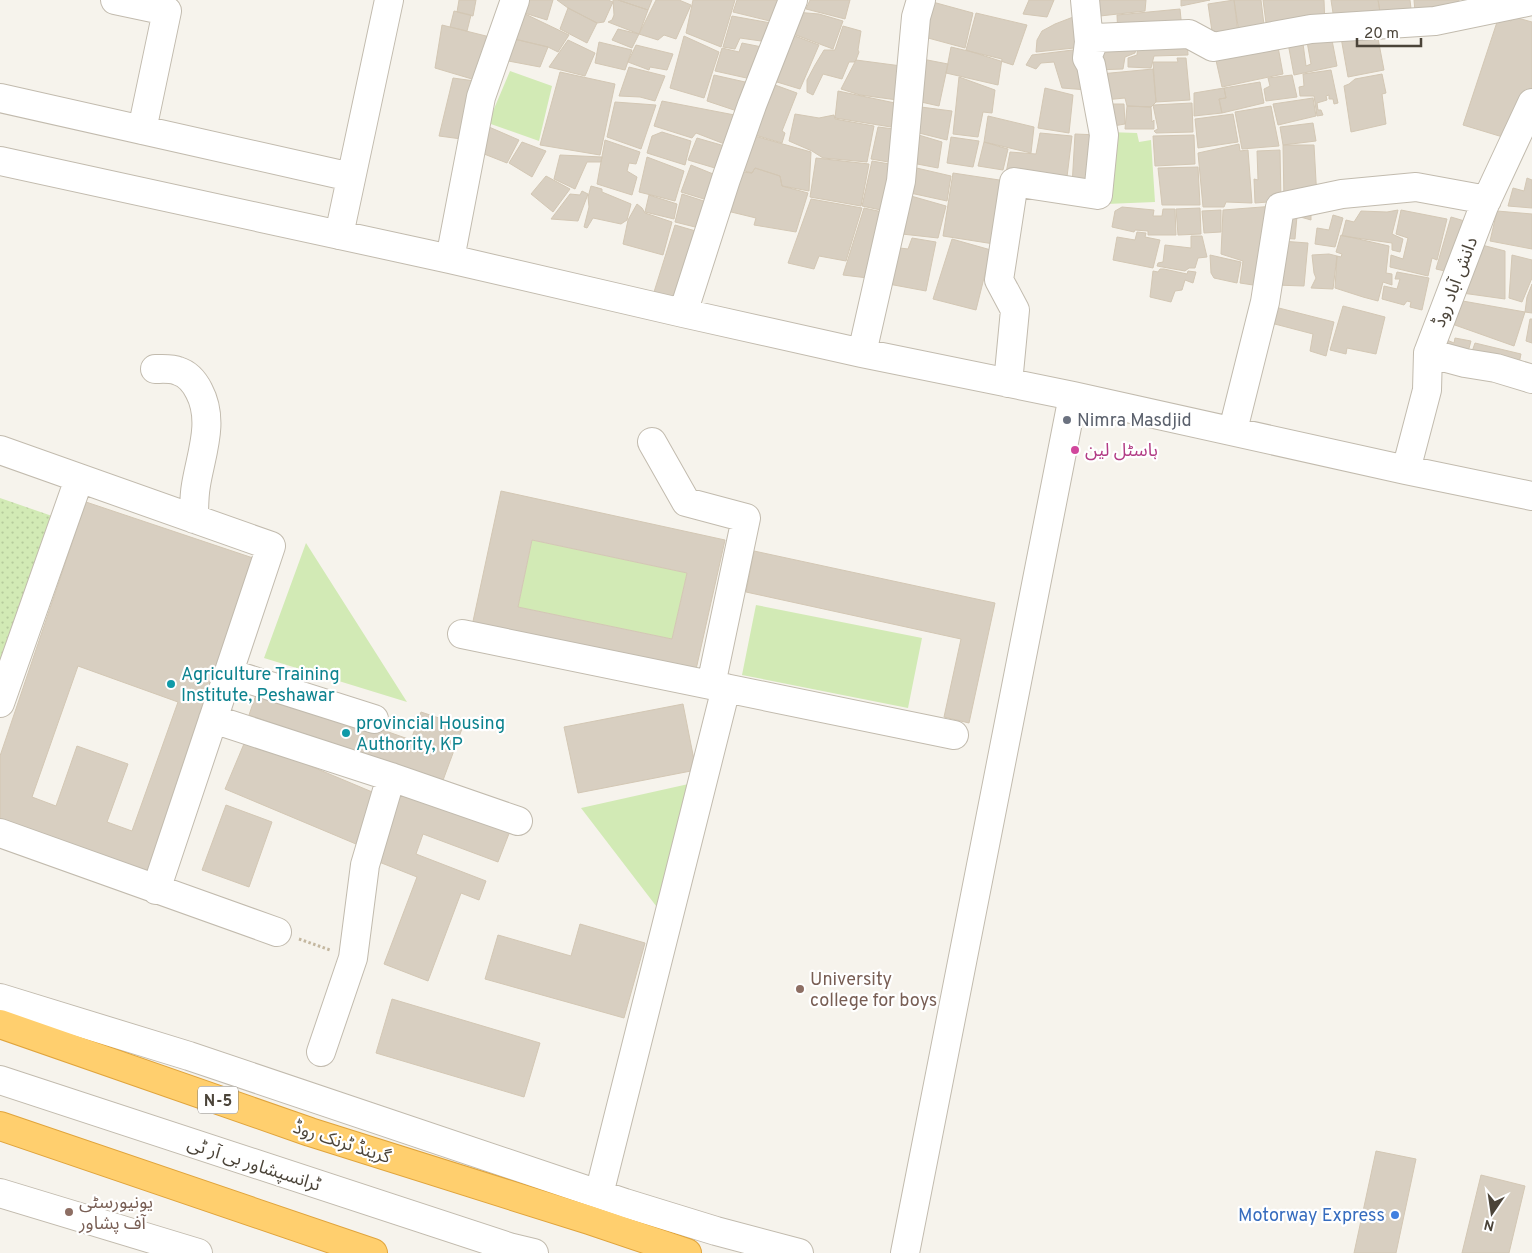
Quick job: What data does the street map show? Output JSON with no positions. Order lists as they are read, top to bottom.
{
  "streets": {
    "highway": ["N-5", "گرینڈ ٹرنک روڈ"],
    "street": ["دانش آباد روڈ", "ٹرانسپشاور بی آر ٹی"]
  },
  "places": [
    "Nimra Masdjid",
    "ہاسٹل لین",
    "Agriculture Training Institute, Peshawar",
    "provincial Housing Authority, KP",
    "University college for boys",
    "یونیورسٹی آف پشاور",
    "Motorway Express"
  ],
  "scale_bar": "20 m",
  "north": "bottom"
}
